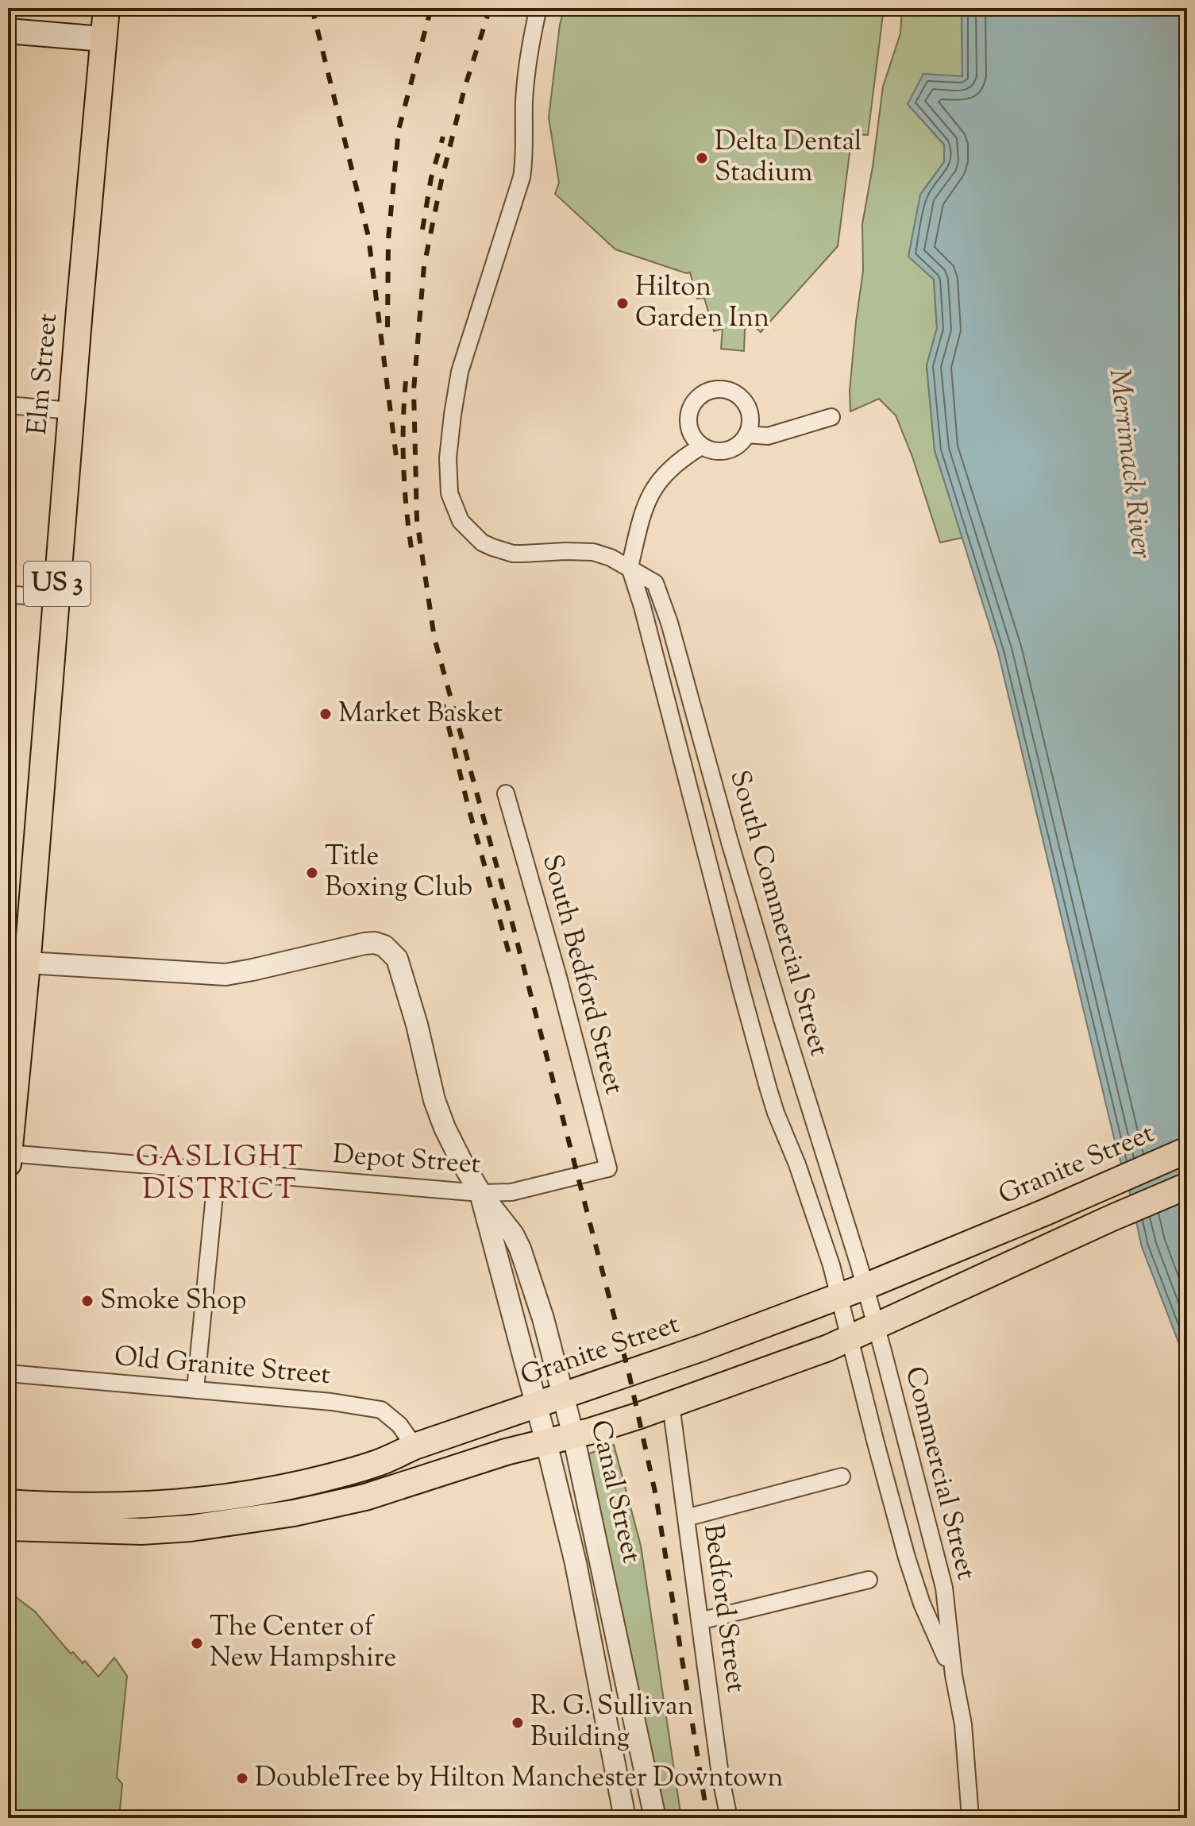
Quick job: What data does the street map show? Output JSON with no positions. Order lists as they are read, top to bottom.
{
  "streets": {
    "main road": ["Elm Street", "US 3", "Granite Street"],
    "street": [
      "South Commercial Street",
      "South Bedford Street",
      "Depot Street",
      "Old Granite Street",
      "Commercial Street",
      "Canal Street",
      "Bedford Street"
    ]
  },
  "crossings": [
    ["Elm Street", "Depot Street"],
    ["Elm Street", "Canal Street"],
    ["South Commercial Street", "Granite Street"],
    ["South Commercial Street", "Commercial Street"],
    ["South Bedford Street", "Depot Street"],
    ["Depot Street", "Canal Street"],
    ["Granite Street", "Old Granite Street"],
    ["Granite Street", "Commercial Street"],
    ["Granite Street", "Canal Street"]
  ],
  "districts": ["GASLIGHT DISTRICT"],
  "water": ["Merrimack River"],
  "places": [
    "Delta Dental Stadium",
    "Hilton Garden Inn",
    "Market Basket",
    "Title Boxing Club",
    "Smoke Shop",
    "The Center of New Hampshire",
    "R. G. Sullivan Building",
    "DoubleTree by Hilton Manchester Downtown"
  ]
}
